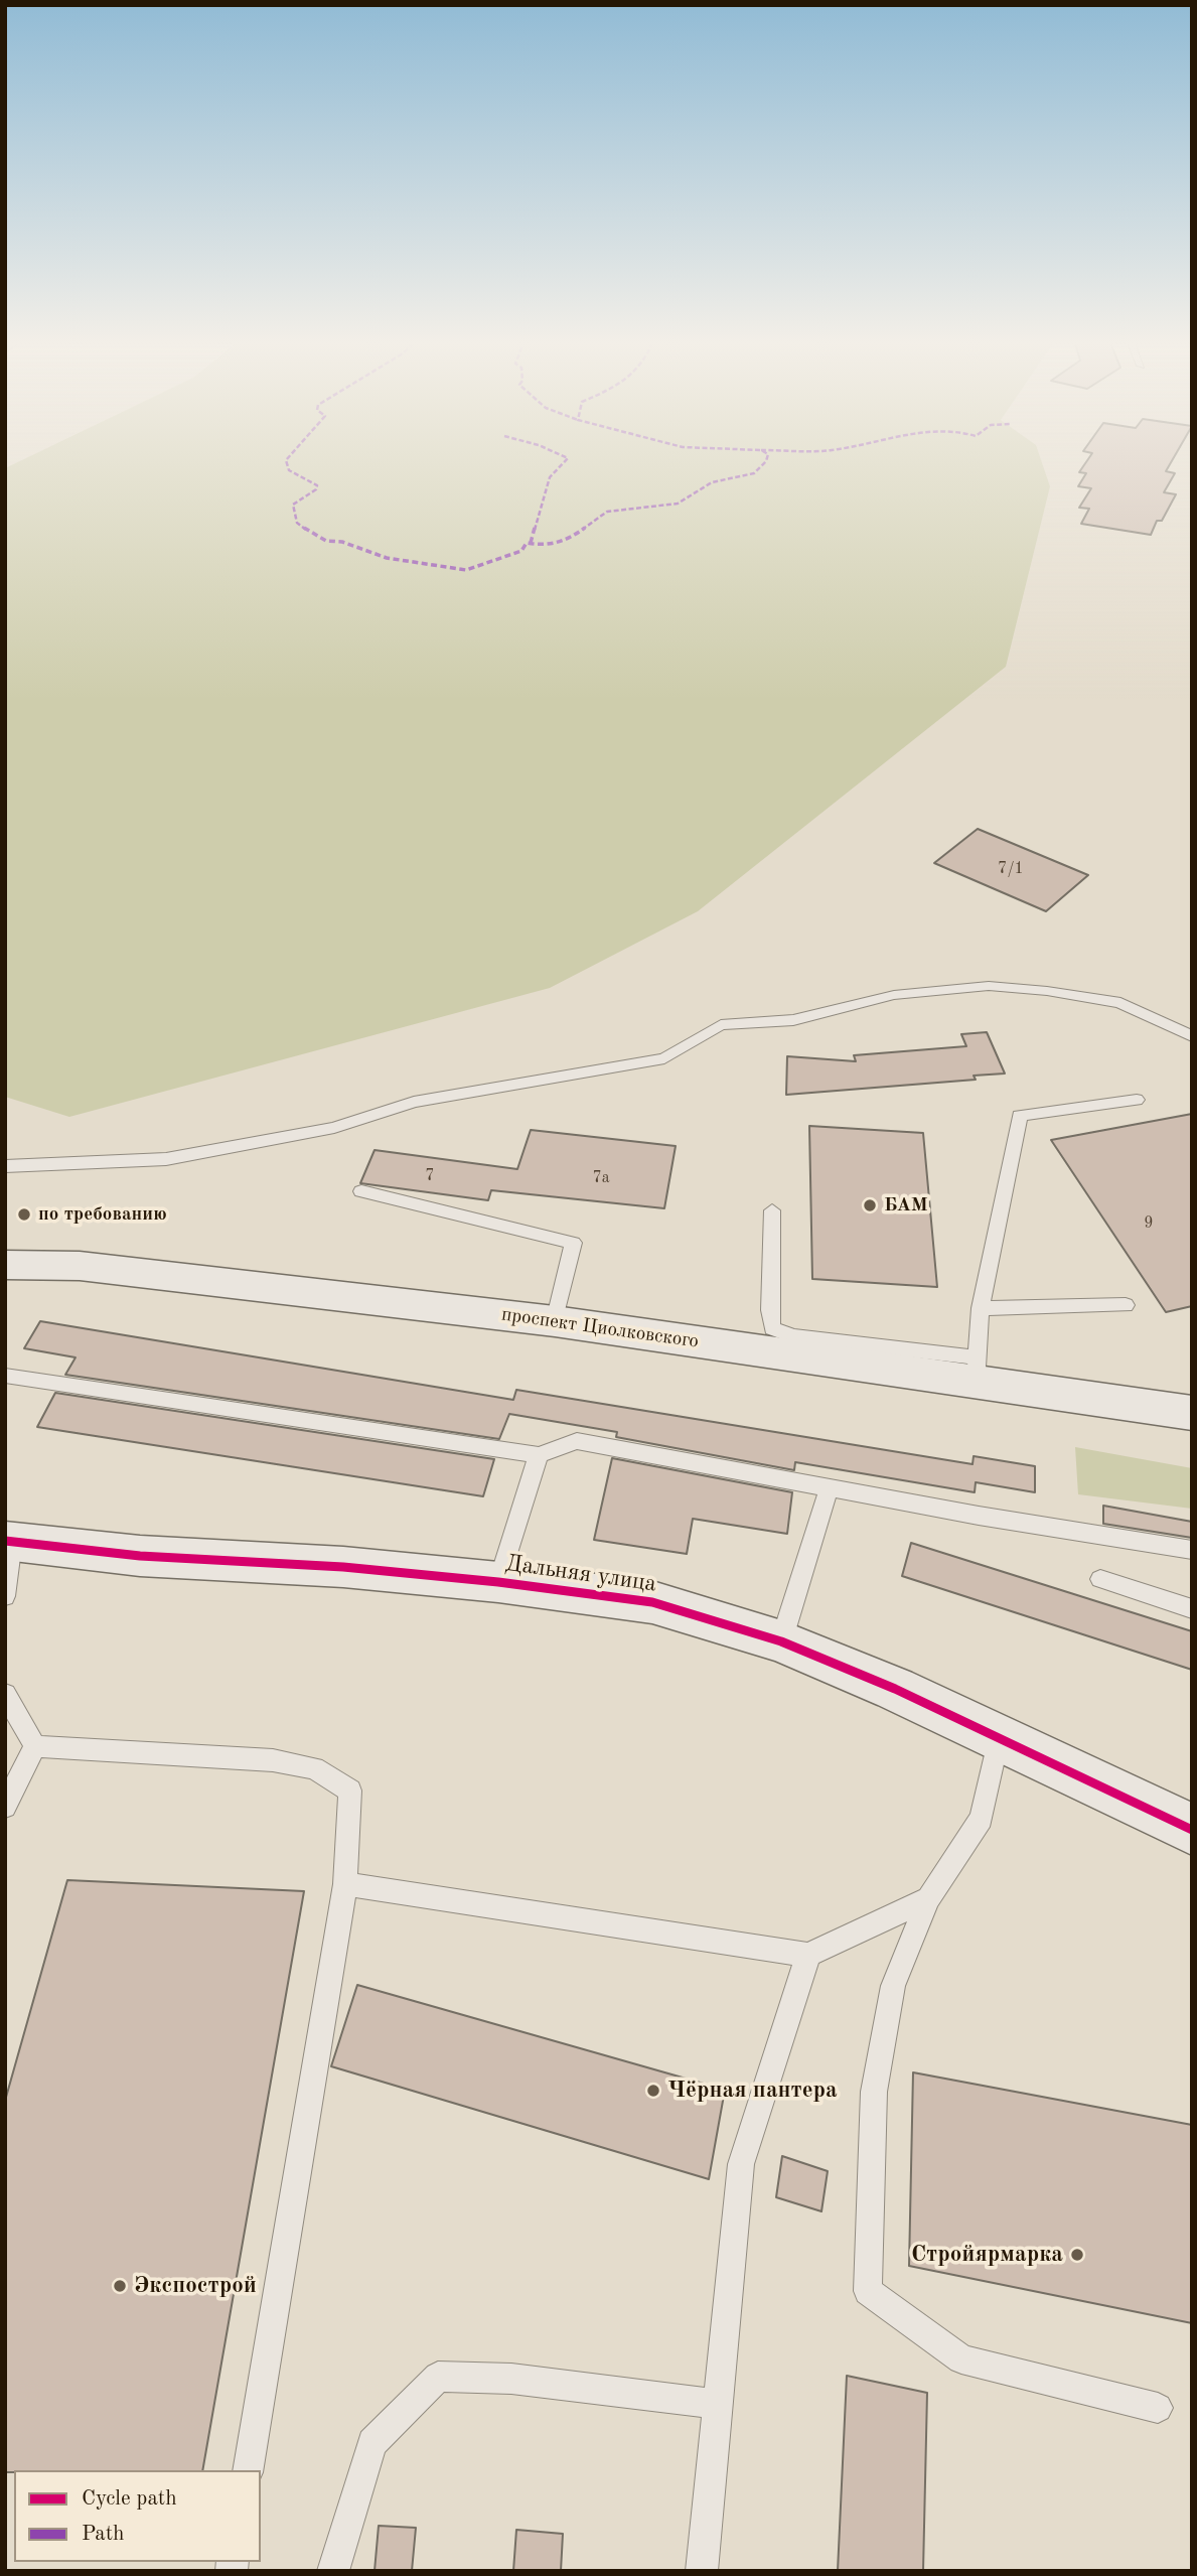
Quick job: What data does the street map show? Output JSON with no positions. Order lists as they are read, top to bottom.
{
  "streets": {
    "main road": ["проспект Циолковского", "Дальняя улица"]
  },
  "places": [
    "БАМ",
    "по требованию",
    "Чёрная пантера",
    "Стройярмарка",
    "Экспострой"
  ],
  "house_numbers": [
    "7/1",
    "7",
    "7а",
    "9"
  ],
  "legend": ["Cycle path", "Path"]
}
